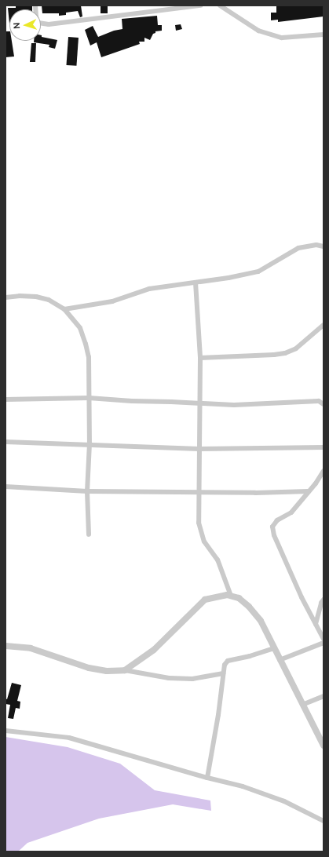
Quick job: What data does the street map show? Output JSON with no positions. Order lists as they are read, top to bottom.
{
  "north": "left"
}
